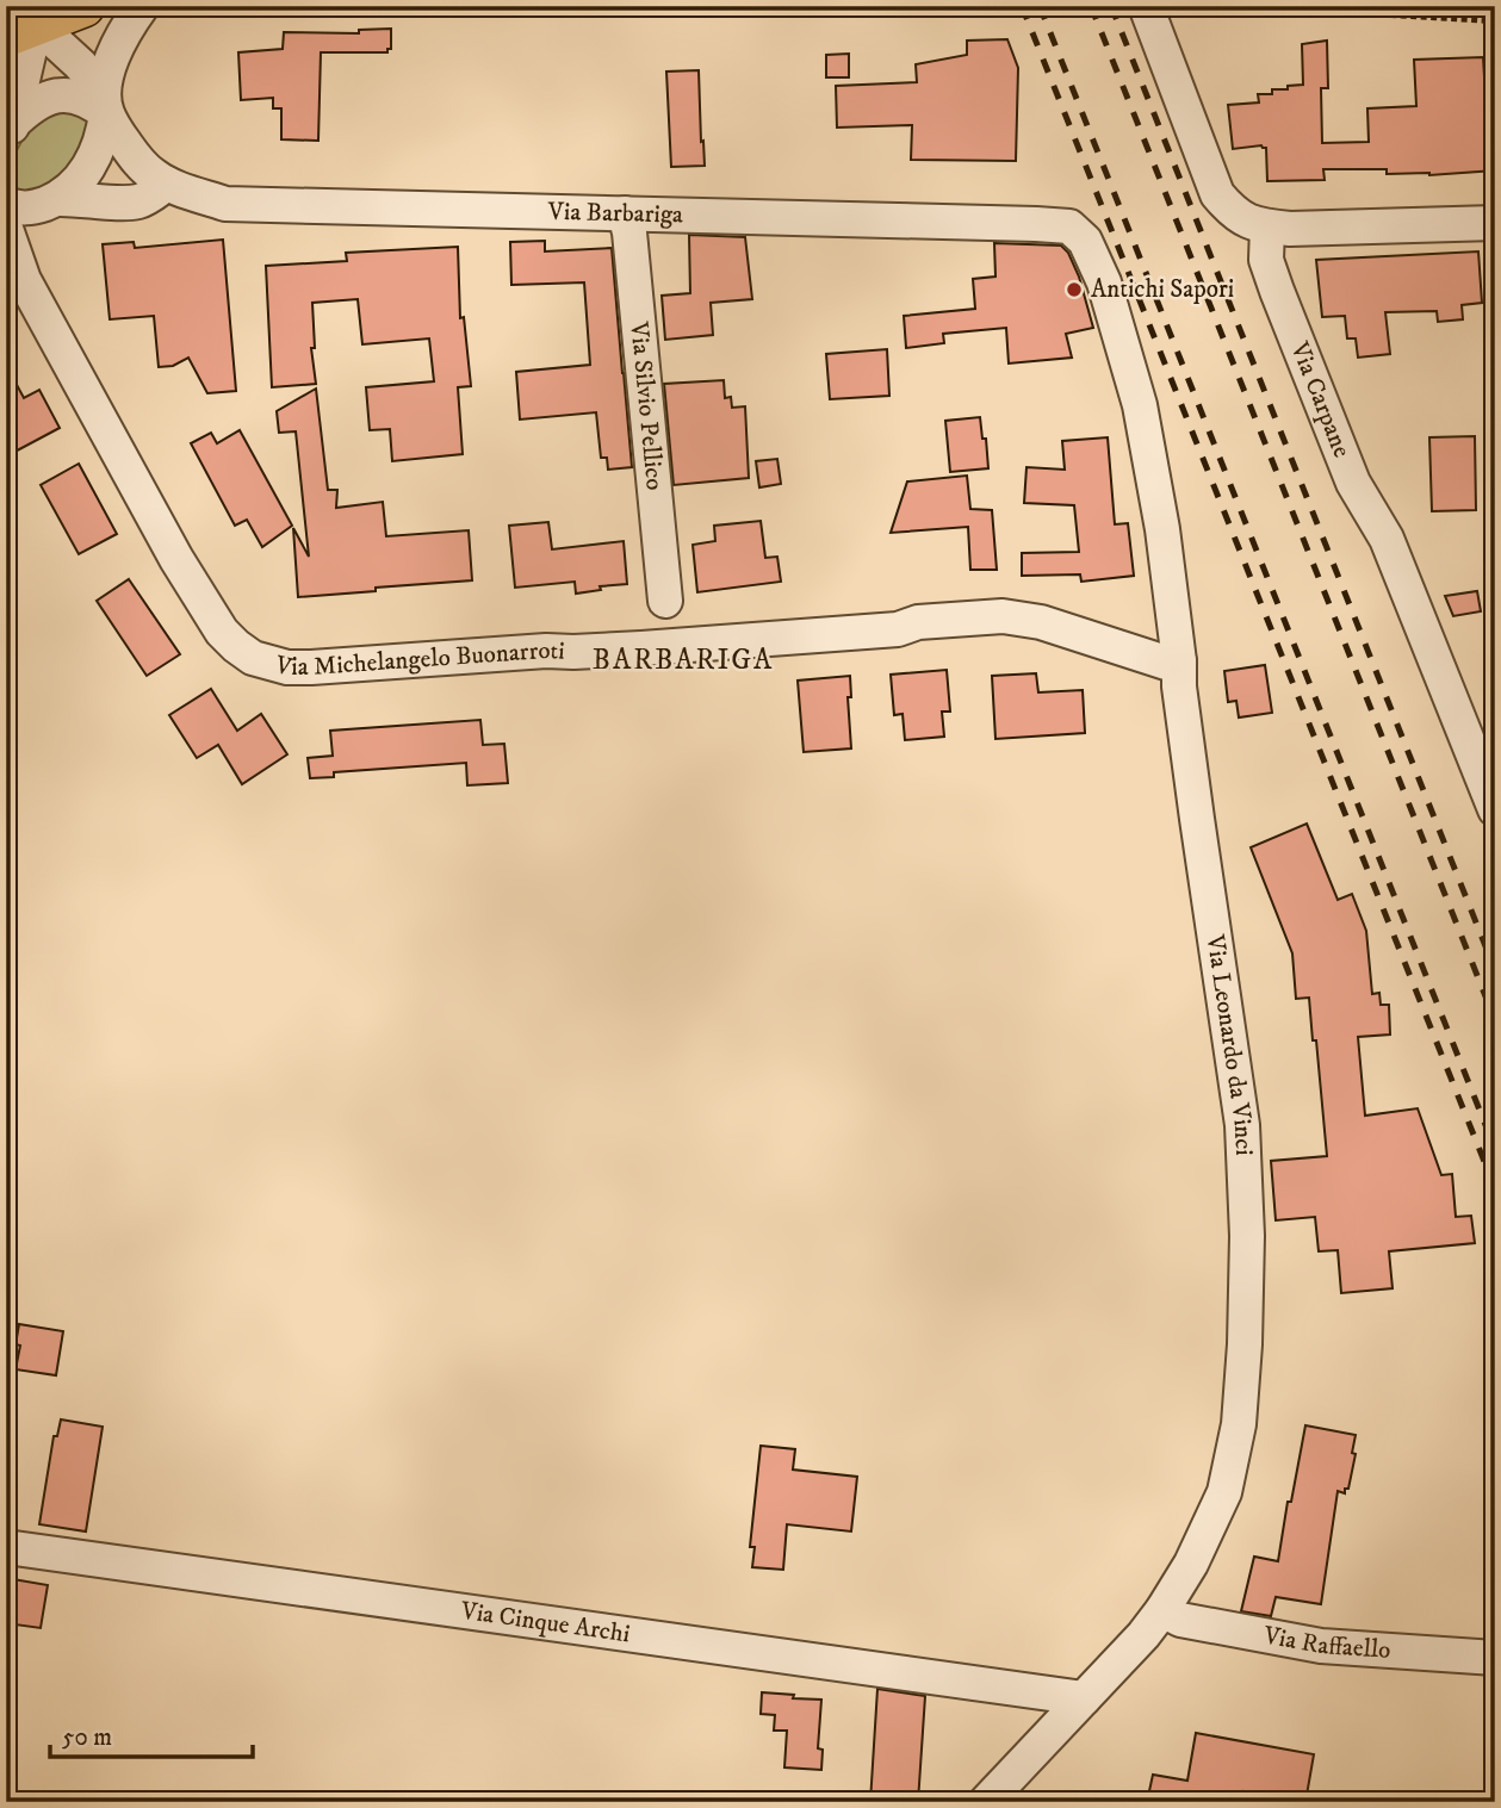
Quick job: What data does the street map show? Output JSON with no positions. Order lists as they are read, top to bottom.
{
  "streets": {
    "street": [
      "Via Barbariga",
      "Via Carpane",
      "Via Silvio Pellico",
      "Via Michelangelo Buonarroti",
      "Via Leonardo da Vinci",
      "Via Cinque Archi",
      "Via Raffaello"
    ]
  },
  "crossings": [
    ["Via Barbariga", "Via Silvio Pellico"],
    ["Via Barbariga", "Via Leonardo da Vinci"],
    ["Via Michelangelo Buonarroti", "Via Leonardo da Vinci"],
    ["Via Leonardo da Vinci", "Via Cinque Archi"],
    ["Via Leonardo da Vinci", "Via Raffaello"]
  ],
  "districts": ["BARBARIGA"],
  "places": ["Antichi Sapori"],
  "scale_bar": "50 m"
}
